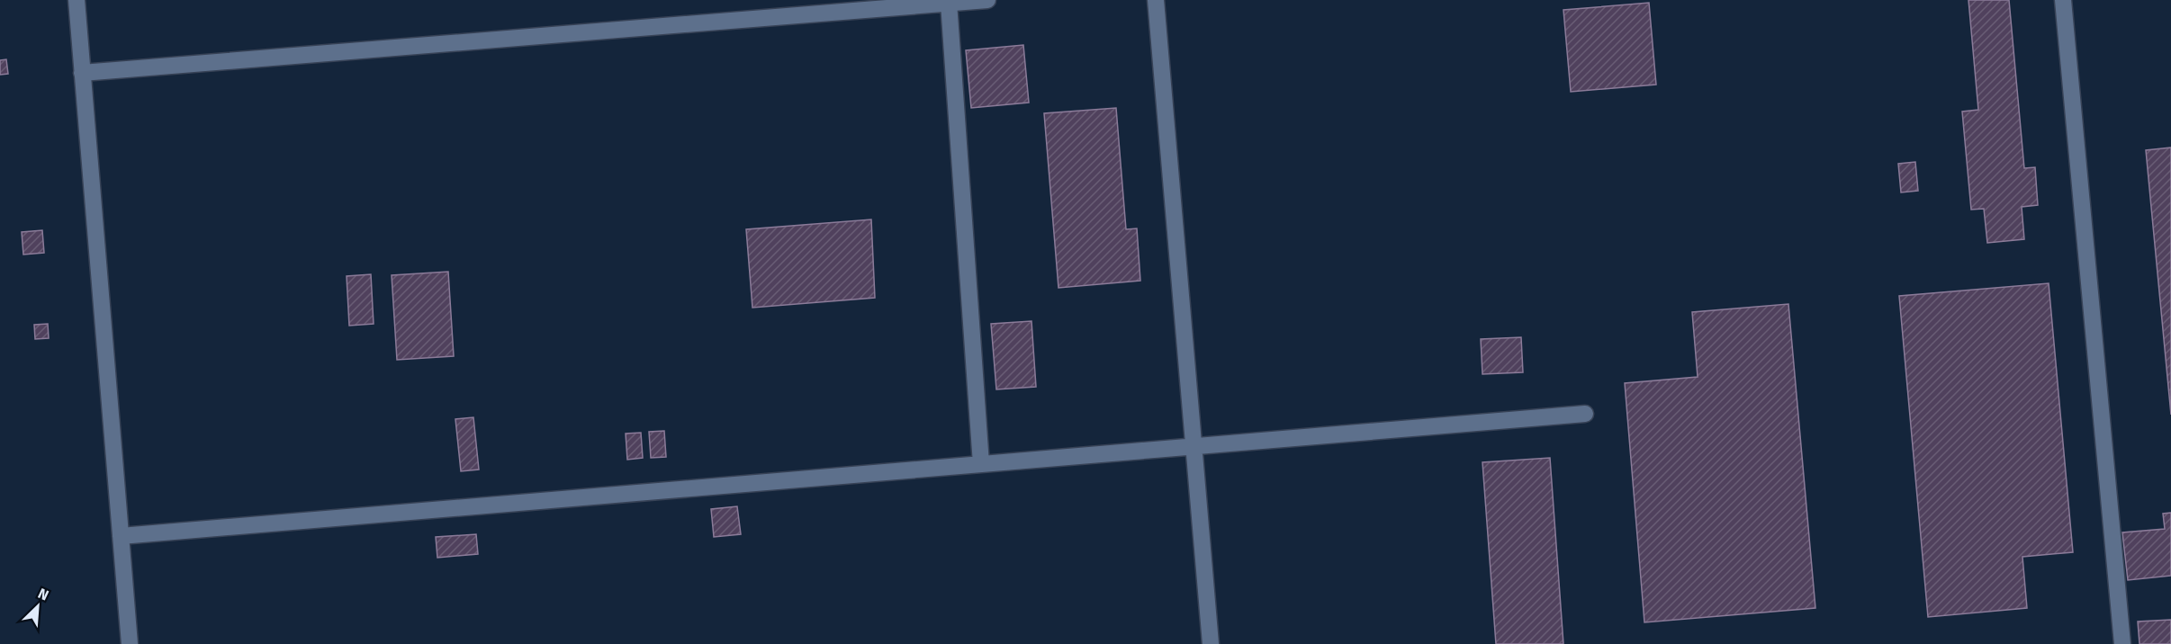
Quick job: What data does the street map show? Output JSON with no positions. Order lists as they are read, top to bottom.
{
  "north": "top right"
}
